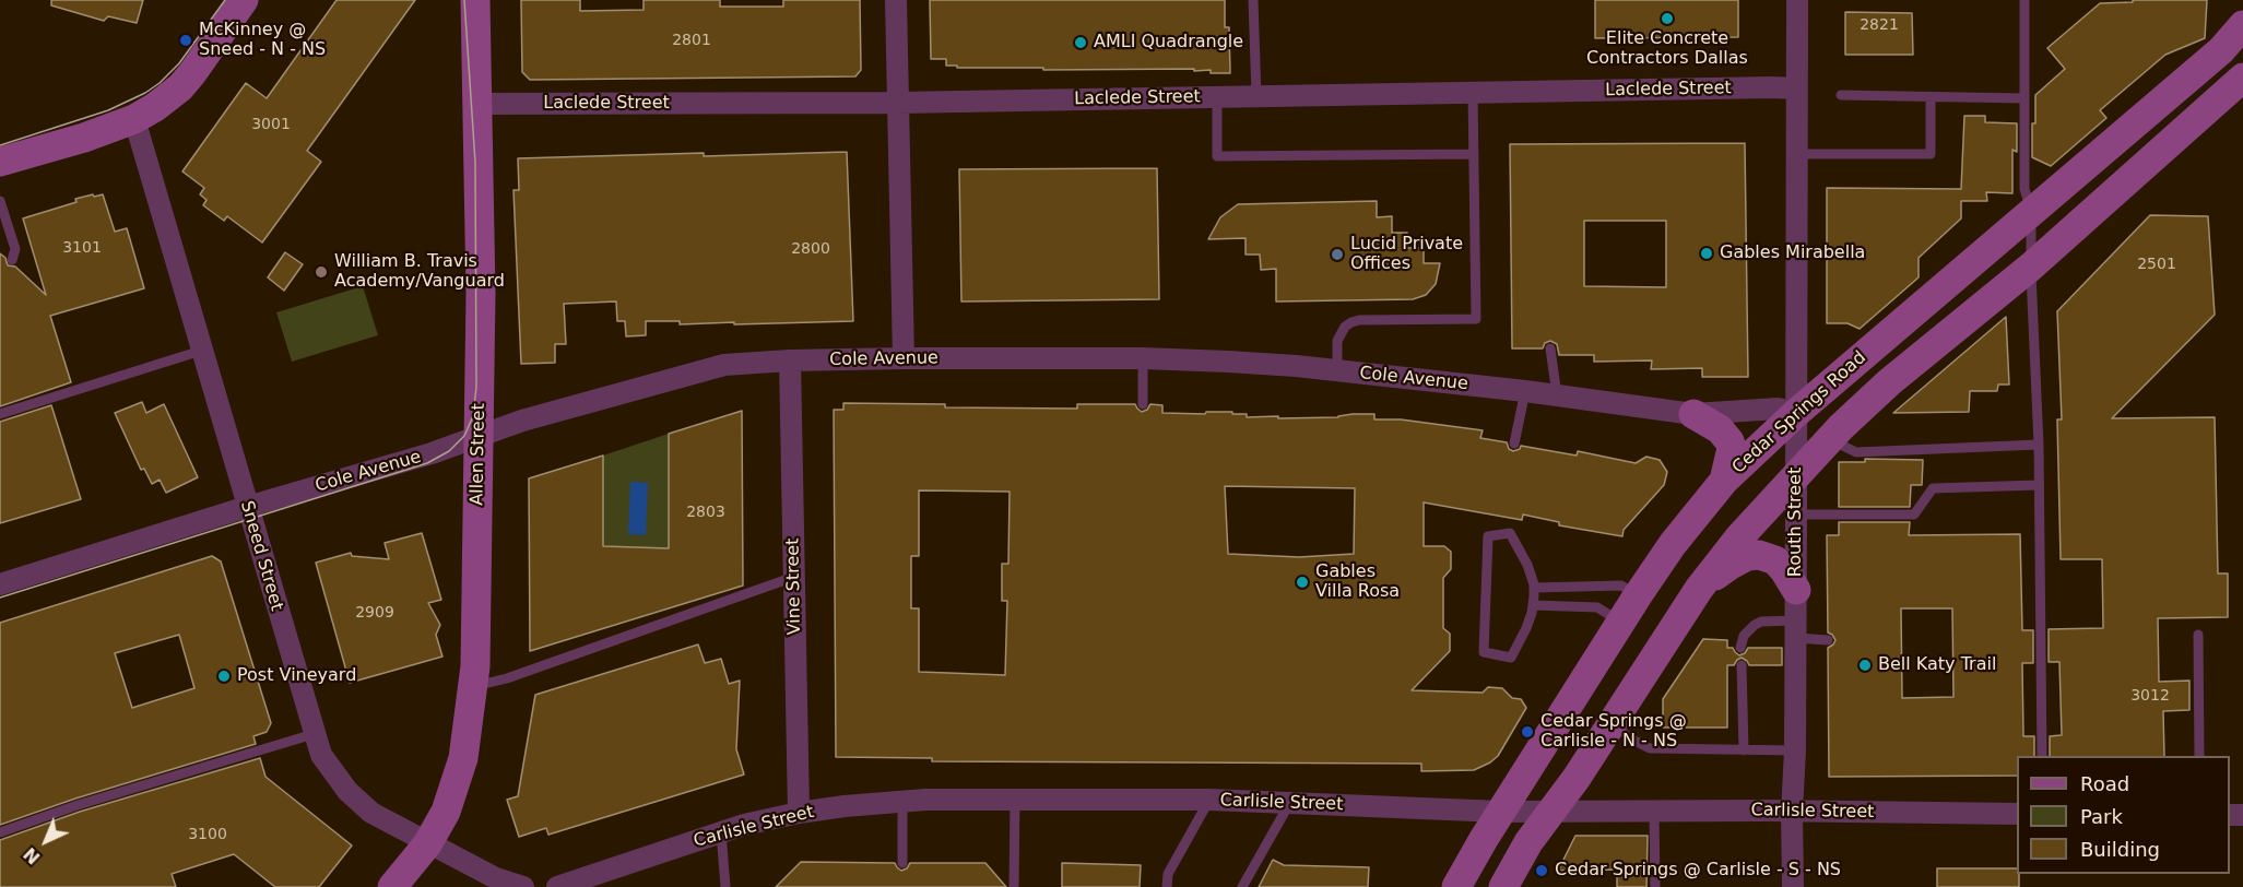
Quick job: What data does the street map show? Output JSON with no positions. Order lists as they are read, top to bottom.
{
  "streets": {
    "main road": ["Cedar Springs Road", "Allen Street"],
    "street": [
      "Laclede Street",
      "Cole Avenue",
      "Routh Street",
      "Sneed Street",
      "Vine Street",
      "Carlisle Street"
    ]
  },
  "crossings": [
    ["Laclede Street", "Allen Street"],
    ["Laclede Street", "Routh Street"],
    ["Cole Avenue", "Cedar Springs Road"],
    ["Cole Avenue", "Allen Street"],
    ["Cole Avenue", "Routh Street"],
    ["Cole Avenue", "Sneed Street"],
    ["Cole Avenue", "Vine Street"],
    ["Cedar Springs Road", "Routh Street"],
    ["Cedar Springs Road", "Carlisle Street"],
    ["Allen Street", "Sneed Street"],
    ["Routh Street", "Carlisle Street"],
    ["Vine Street", "Carlisle Street"]
  ],
  "places": [
    "Elite Concrete Contractors Dallas",
    "McKinney @ Sneed - N - NS",
    "AMLI Quadrangle",
    "Gables Mirabella",
    "Lucid Private Offices",
    "William B. Travis Academy/Vanguard",
    "Gables Villa Rosa",
    "Bell Katy Trail",
    "Post Vineyard",
    "Cedar Springs @ Carlisle - N - NS",
    "Cedar Springs @ Carlisle - S - NS"
  ],
  "house_numbers": [
    "2821",
    "2801",
    "3001",
    "3101",
    "2800",
    "2501",
    "2803",
    "2909",
    "3012",
    "3100"
  ],
  "legend": ["Road", "Park", "Building"],
  "north": "bottom left"
}
